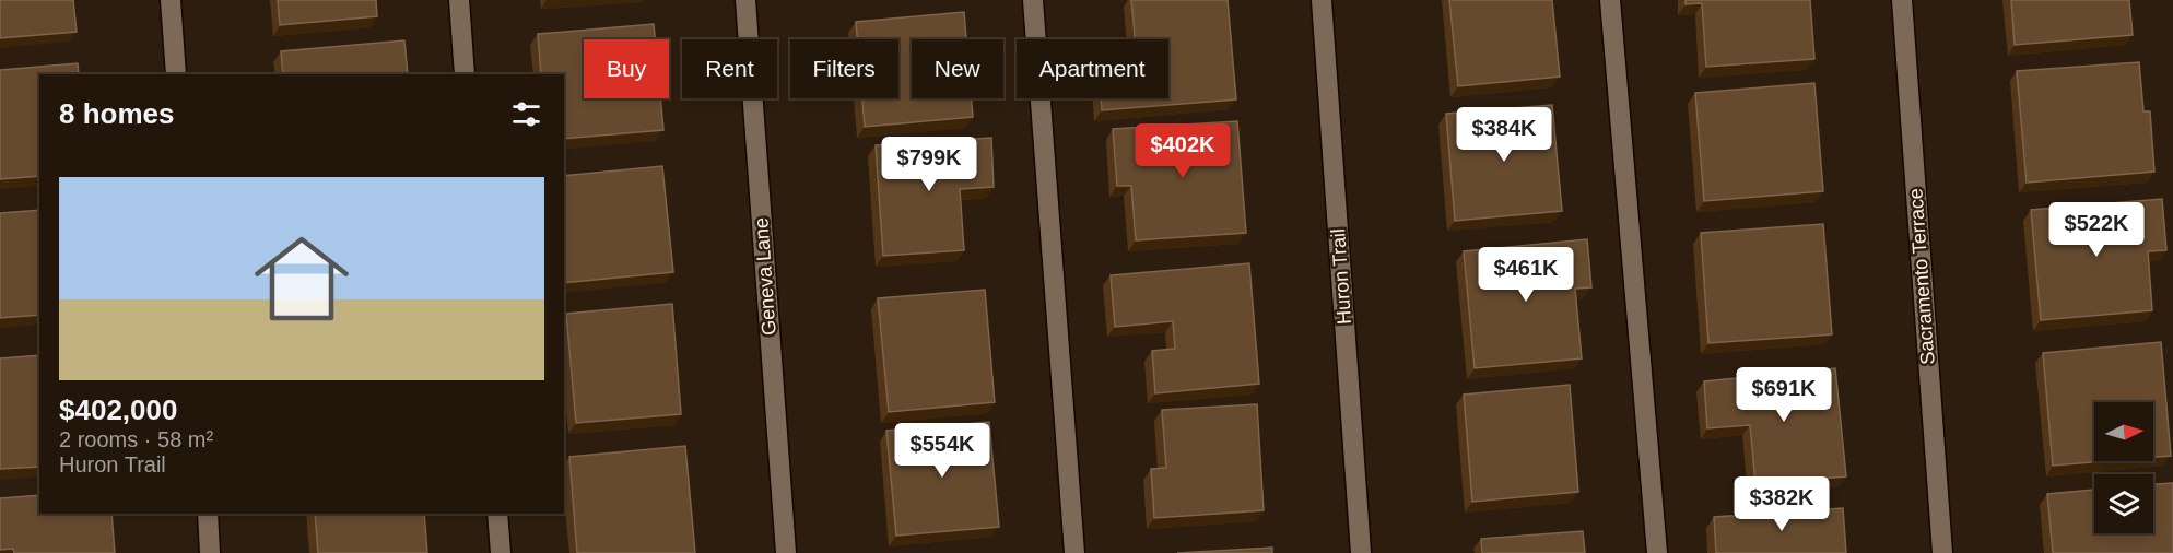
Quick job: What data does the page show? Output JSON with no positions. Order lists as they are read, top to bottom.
{
  "streets": {
    "street": ["Geneva Lane", "Huron Trail", "Sacramento Terrace"]
  },
  "north": "right",
  "page": {
    "chip": [
      "Buy",
      "Rent",
      "Filters",
      "New",
      "Apartment"
    ],
    "heading": "8 homes",
    "price": [
      "$384K",
      "$402K",
      "$799K",
      "$522K",
      "$461K",
      "$691K",
      "$554K",
      "$382K"
    ],
    "list": [
      {
        "name": "$402,000",
        "note": "2 rooms · 58 m² · Huron Trail"
      }
    ]
  }
}
